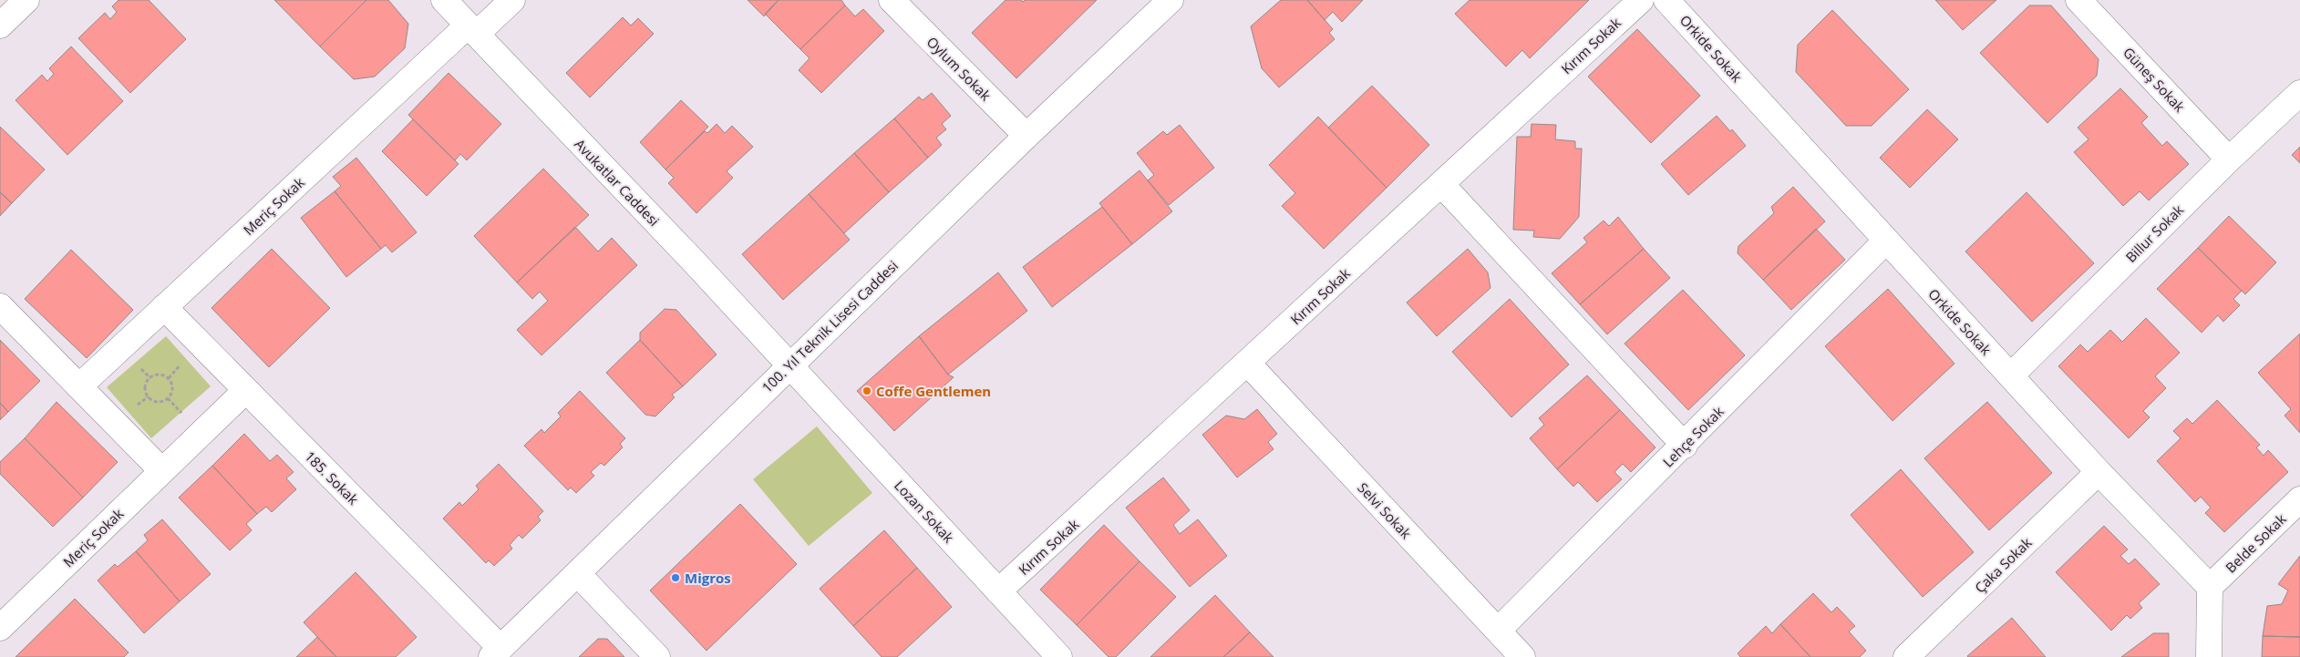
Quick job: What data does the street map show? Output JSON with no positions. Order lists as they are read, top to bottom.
{
  "streets": {
    "street": [
      "Kırım Sokak",
      "Orkide Sokak",
      "Oylum Sokak",
      "Güneş Sokak",
      "Avukatlar Caddesi",
      "Meriç Sokak",
      "Billur Sokak",
      "100. Yıl Teknik Lisesi Caddesi",
      "Lehçe Sokak",
      "185. Sokak",
      "Selvi Sokak",
      "Lozan Sokak",
      "Belde Sokak",
      "Çaka Sokak"
    ]
  },
  "crossings": [
    ["Kırım Sokak", "Selvi Sokak"],
    ["Kırım Sokak", "Lozan Sokak"],
    ["Orkide Sokak", "Billur Sokak"],
    ["Orkide Sokak", "Lehçe Sokak"],
    ["Orkide Sokak", "Belde Sokak"],
    ["Orkide Sokak", "Çaka Sokak"],
    ["Oylum Sokak", "100. Yıl Teknik Lisesi Caddesi"],
    ["Güneş Sokak", "Billur Sokak"],
    ["Avukatlar Caddesi", "Meriç Sokak"],
    ["Avukatlar Caddesi", "100. Yıl Teknik Lisesi Caddesi"],
    ["Avukatlar Caddesi", "Lozan Sokak"],
    ["Meriç Sokak", "185. Sokak"],
    ["100. Yıl Teknik Lisesi Caddesi", "185. Sokak"],
    ["100. Yıl Teknik Lisesi Caddesi", "Lozan Sokak"],
    ["Lehçe Sokak", "Selvi Sokak"]
  ],
  "places": ["Coffe Gentlemen", "Migros"]
}
